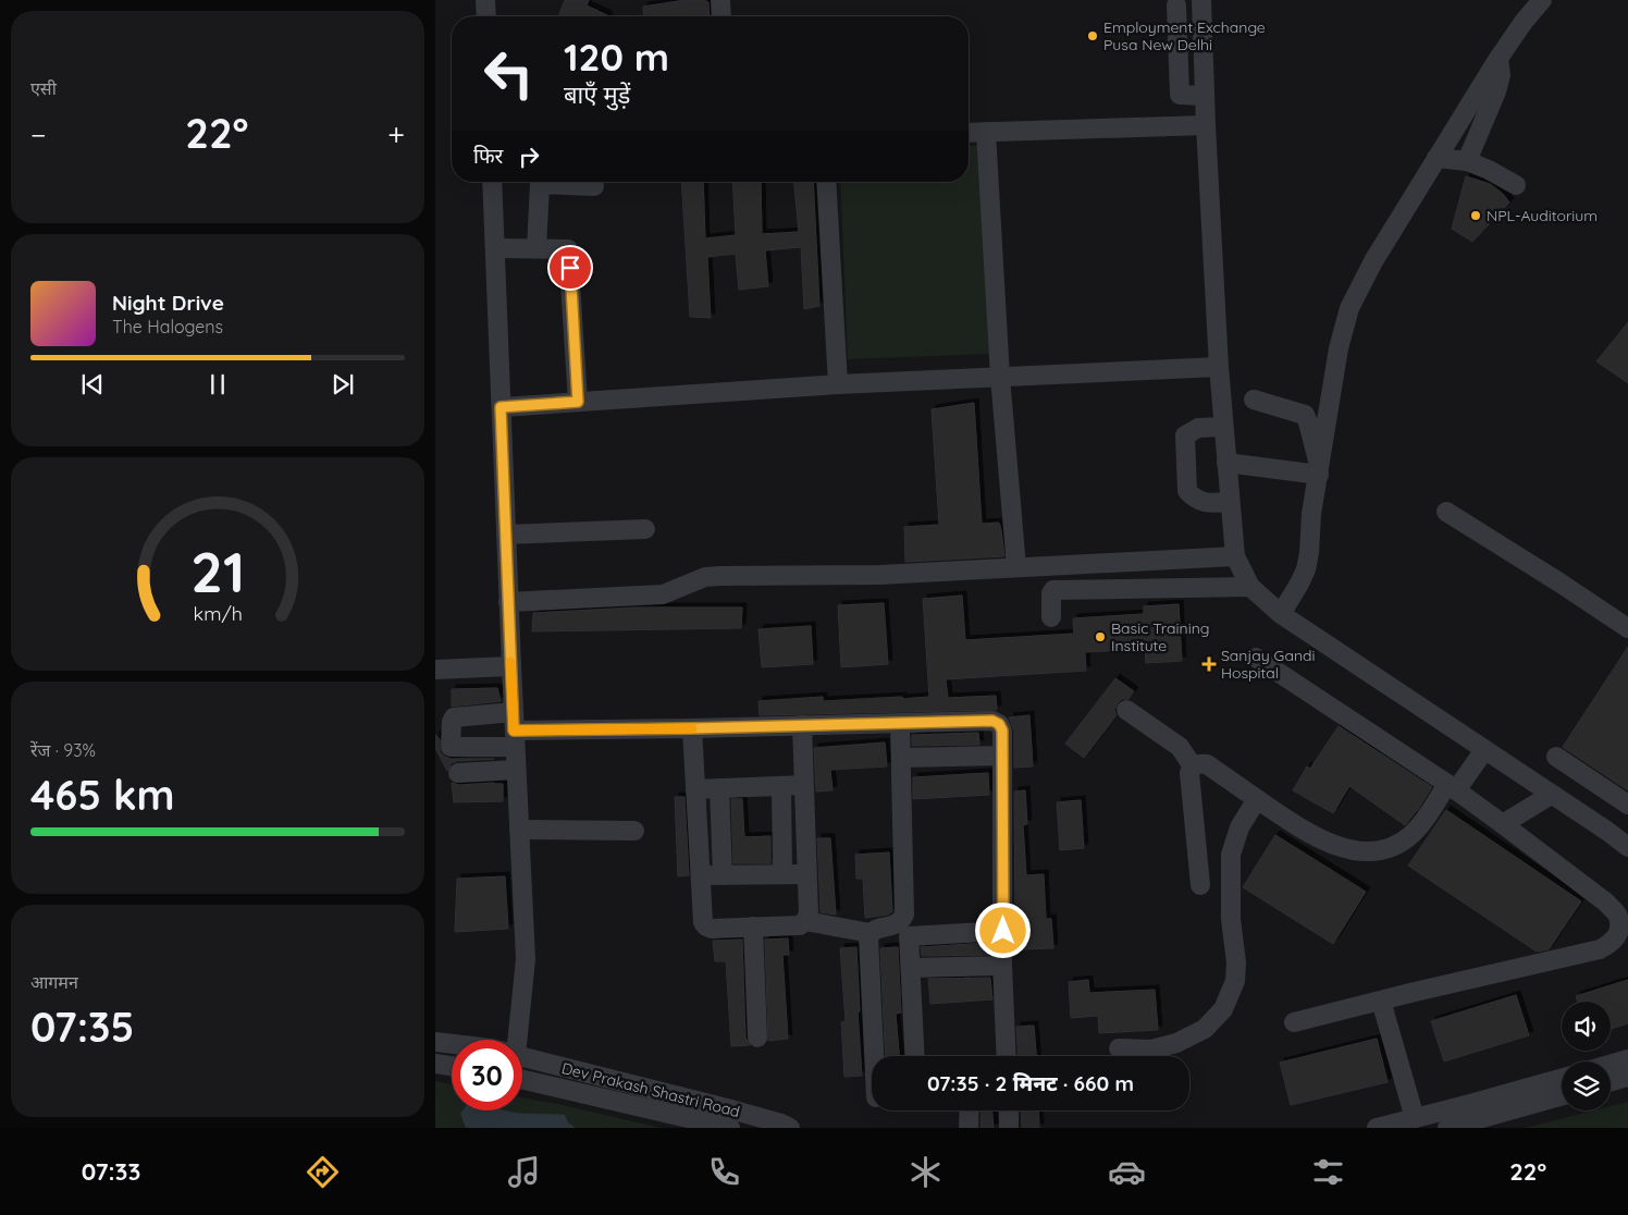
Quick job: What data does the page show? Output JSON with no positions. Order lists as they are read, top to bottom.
{
  "streets": {
    "street": ["Dev Prakash Shastri Road"]
  },
  "places": {
    "other": ["Employment Exchange Pusa New Delhi", "NPL-Auditorium", "Basic Training Institute"],
    "health": ["Sanjay Gandi Hospital"]
  },
  "page": {
    "tile": [
      "एसी",
      ["रेंज · 93%", "465 km"],
      ["आगमन", "07:35"]
    ],
    "turn": ["120 m", "बाएँ मुड़ें"],
    "heat": ["−", "22°", "+"],
    "then": "फिर",
    "song": ["Night Drive", "The Halogens"],
    "limit": "30",
    "trip": "07:35 · 2 मिनट · 660 m",
    "tabs": ["07:33", "22°"],
    "gauge": ["21", "km/h"]
  }
}
